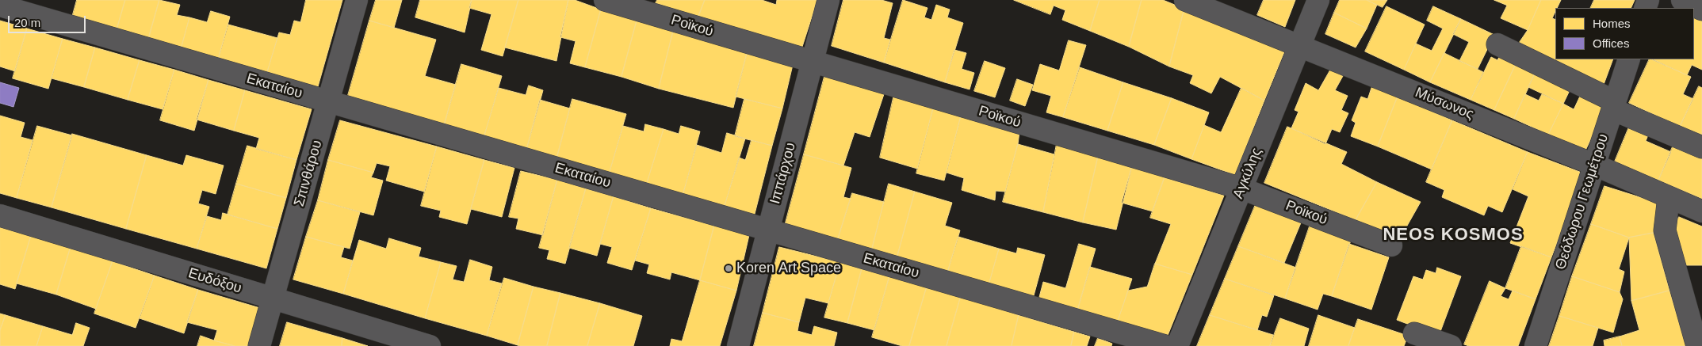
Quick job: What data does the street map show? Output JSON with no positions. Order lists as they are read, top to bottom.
{
  "streets": {
    "street": [
      "Ροϊκού",
      "Εκαταίου",
      "Μύσωνος",
      "Σπινθάρου",
      "Ιππάρχου",
      "Αγκύλης",
      "Θεόδωρου Γεωμέτρου",
      "Ευδόξου"
    ]
  },
  "crossings": [
    ["Ροϊκού", "Ιππάρχου"],
    ["Ροϊκού", "Αγκύλης"],
    ["Εκαταίου", "Σπινθάρου"],
    ["Εκαταίου", "Ιππάρχου"],
    ["Μύσωνος", "Αγκύλης"],
    ["Μύσωνος", "Θεόδωρου Γεωμέτρου"],
    ["Σπινθάρου", "Ευδόξου"]
  ],
  "districts": ["NEOS KOSMOS"],
  "places": ["Koren Art Space"],
  "legend": ["Homes", "Offices"],
  "scale_bar": "20 m"
}
